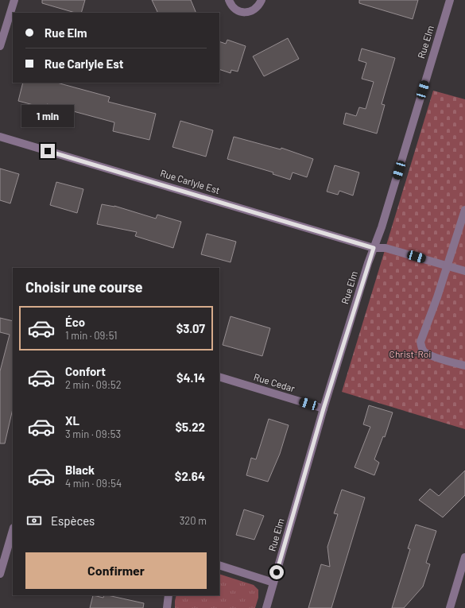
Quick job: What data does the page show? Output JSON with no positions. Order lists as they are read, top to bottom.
{
  "streets": {
    "street": ["Rue Elm", "Rue Carlyle Est", "Rue Cedar"]
  },
  "crossings": [
    ["Rue Elm", "Rue Carlyle Est"],
    ["Rue Elm", "Rue Cedar"]
  ],
  "parks": ["Christ-Roi"],
  "page": {
    "banner": ["Rue Elm", "Rue Carlyle Est"],
    "bubble": "1 min",
    "heading": "Choisir une course",
    "list": [
      {
        "name": "Éco",
        "note": "1 min · 09:51",
        "value": "$3.07"
      },
      {
        "name": "Confort",
        "note": "2 min · 09:52",
        "value": "$4.14"
      },
      {
        "name": "XL",
        "note": "3 min · 09:53",
        "value": "$5.22"
      },
      {
        "name": "Black",
        "note": "4 min · 09:54",
        "value": "$2.64"
      }
    ],
    "pay": ["Espèces", "320 m"],
    "buttons": "Confirmer"
  }
}
